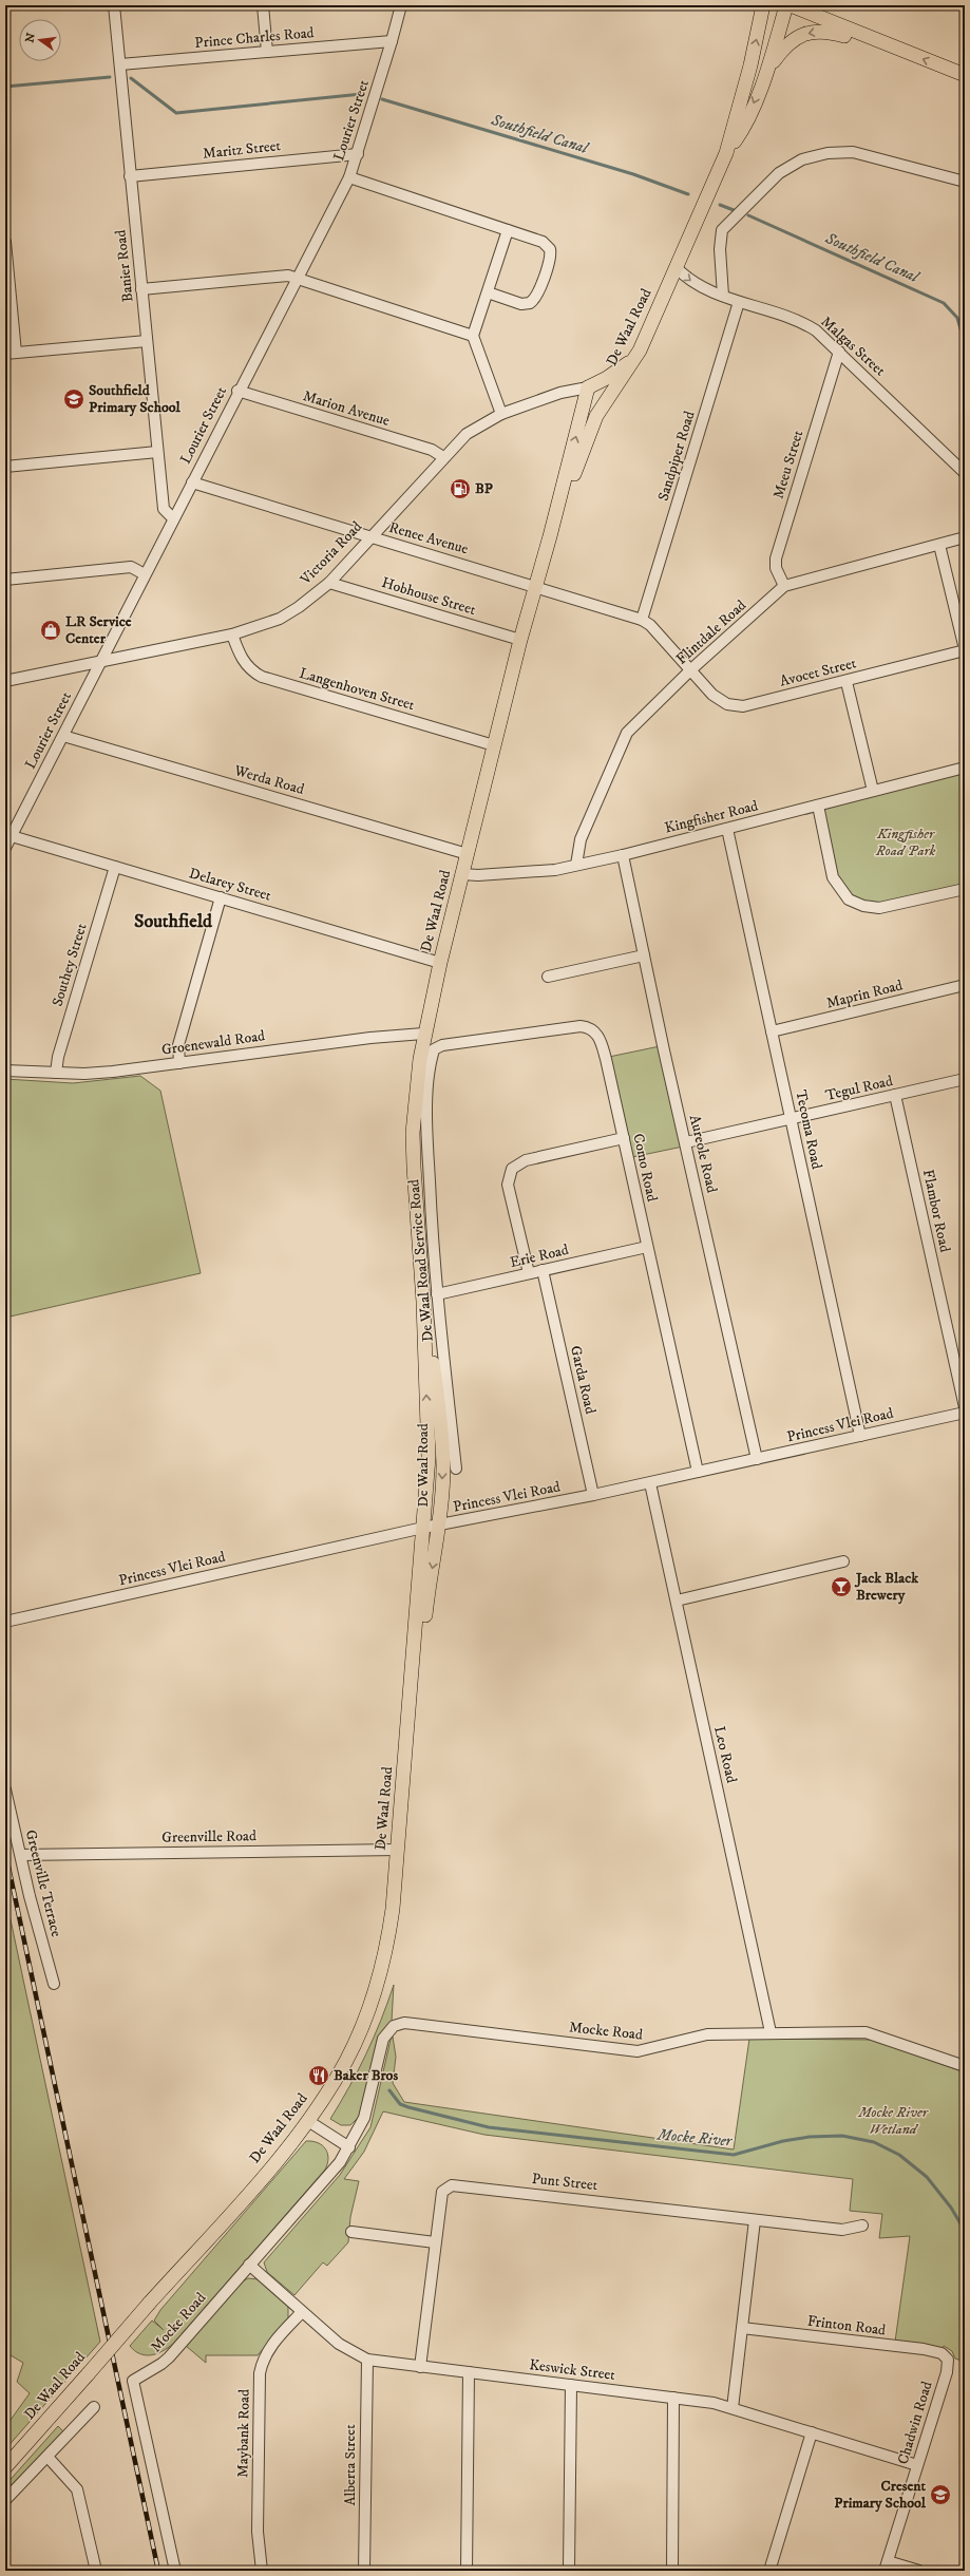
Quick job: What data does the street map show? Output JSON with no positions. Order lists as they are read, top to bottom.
{
  "streets": {
    "main road": ["De Waal Road", "Victoria Road"],
    "street": [
      "Prince Charles Road",
      "Lourier Street",
      "Maritz Street",
      "Banier Road",
      "Malgas Street",
      "Marion Avenue",
      "Sandpiper Road",
      "Meeu Street",
      "Renee Avenue",
      "Hobhouse Street",
      "Flintdale Road",
      "Avocet Street",
      "Langenhoven Street",
      "Werda Road",
      "Kingfisher Road",
      "Delarey Street",
      "Southey Street",
      "Maprin Road",
      "Groenewald Road",
      "Tegul Road",
      "Tecoma Road",
      "Aureole Road",
      "Como Road",
      "Flambor Road",
      "Erie Road",
      "De Waal Road Service Road",
      "Garda Road",
      "Princess Vlei Road",
      "Leo Road",
      "Greenville Road",
      "Greenville Terrace",
      "Mocke Road",
      "Punt Street",
      "Frinton Road",
      "Keswick Street",
      "Chadwin Road",
      "Maybank Road",
      "Alberta Street"
    ]
  },
  "crossings": [
    ["Prince Charles Road", "Lourier Street"],
    ["Prince Charles Road", "Banier Road"],
    ["Lourier Street", "Maritz Street"],
    ["Lourier Street", "Banier Road"],
    ["Lourier Street", "Marion Avenue"],
    ["Lourier Street", "Renee Avenue"],
    ["Lourier Street", "Victoria Road"],
    ["Lourier Street", "Werda Road"],
    ["Lourier Street", "Delarey Street"],
    ["Maritz Street", "Banier Road"],
    ["De Waal Road", "Malgas Street"],
    ["De Waal Road", "Renee Avenue"],
    ["De Waal Road", "Victoria Road"],
    ["De Waal Road", "Hobhouse Street"],
    ["De Waal Road", "Langenhoven Street"],
    ["De Waal Road", "Werda Road"],
    ["De Waal Road", "Kingfisher Road"],
    ["De Waal Road", "Delarey Street"],
    ["De Waal Road", "Groenewald Road"],
    ["De Waal Road", "Princess Vlei Road"],
    ["De Waal Road", "Greenville Road"],
    ["Malgas Street", "Sandpiper Road"],
    ["Malgas Street", "Meeu Street"],
    ["Marion Avenue", "Victoria Road"],
    ["Sandpiper Road", "Renee Avenue"],
    ["Sandpiper Road", "Avocet Street"],
    ["Meeu Street", "Flintdale Road"],
    ["Renee Avenue", "Victoria Road"],
    ["Renee Avenue", "Avocet Street"],
    ["Victoria Road", "Hobhouse Street"],
    ["Victoria Road", "Langenhoven Street"],
    ["Flintdale Road", "Avocet Street"],
    ["Flintdale Road", "Kingfisher Road"],
    ["Kingfisher Road", "Tecoma Road"],
    ["Kingfisher Road", "Aureole Road"],
    ["Delarey Street", "Southey Street"],
    ["Southey Street", "Groenewald Road"],
    ["Maprin Road", "Tecoma Road"],
    ["Tegul Road", "Tecoma Road"],
    ["Tegul Road", "Aureole Road"],
    ["Tegul Road", "Flambor Road"],
    ["Tecoma Road", "Princess Vlei Road"],
    ["Aureole Road", "Princess Vlei Road"],
    ["Como Road", "Erie Road"],
    ["Como Road", "De Waal Road Service Road"],
    ["Como Road", "Princess Vlei Road"],
    ["Erie Road", "De Waal Road Service Road"],
    ["Erie Road", "Garda Road"],
    ["Garda Road", "Princess Vlei Road"],
    ["Princess Vlei Road", "Leo Road"],
    ["Leo Road", "Mocke Road"],
    ["Greenville Road", "Greenville Terrace"],
    ["Mocke Road", "Keswick Street"],
    ["Punt Street", "Keswick Street"],
    ["Frinton Road", "Chadwin Road"],
    ["Keswick Street", "Chadwin Road"],
    ["Keswick Street", "Maybank Road"],
    ["Keswick Street", "Alberta Street"]
  ],
  "districts": ["Southfield"],
  "water": ["Southfield Canal", "Mocke River"],
  "parks": ["Kingfisher Road Park", "Mocke River Wetland"],
  "places": {
    "school or university": ["Southfield Primary School", "Cresent Primary School"],
    "fuel station": ["BP"],
    "shop": ["LR Service Center"],
    "bar": ["Jack Black Brewery"],
    "restaurant": ["Baker Bros"]
  },
  "north": "left"
}
